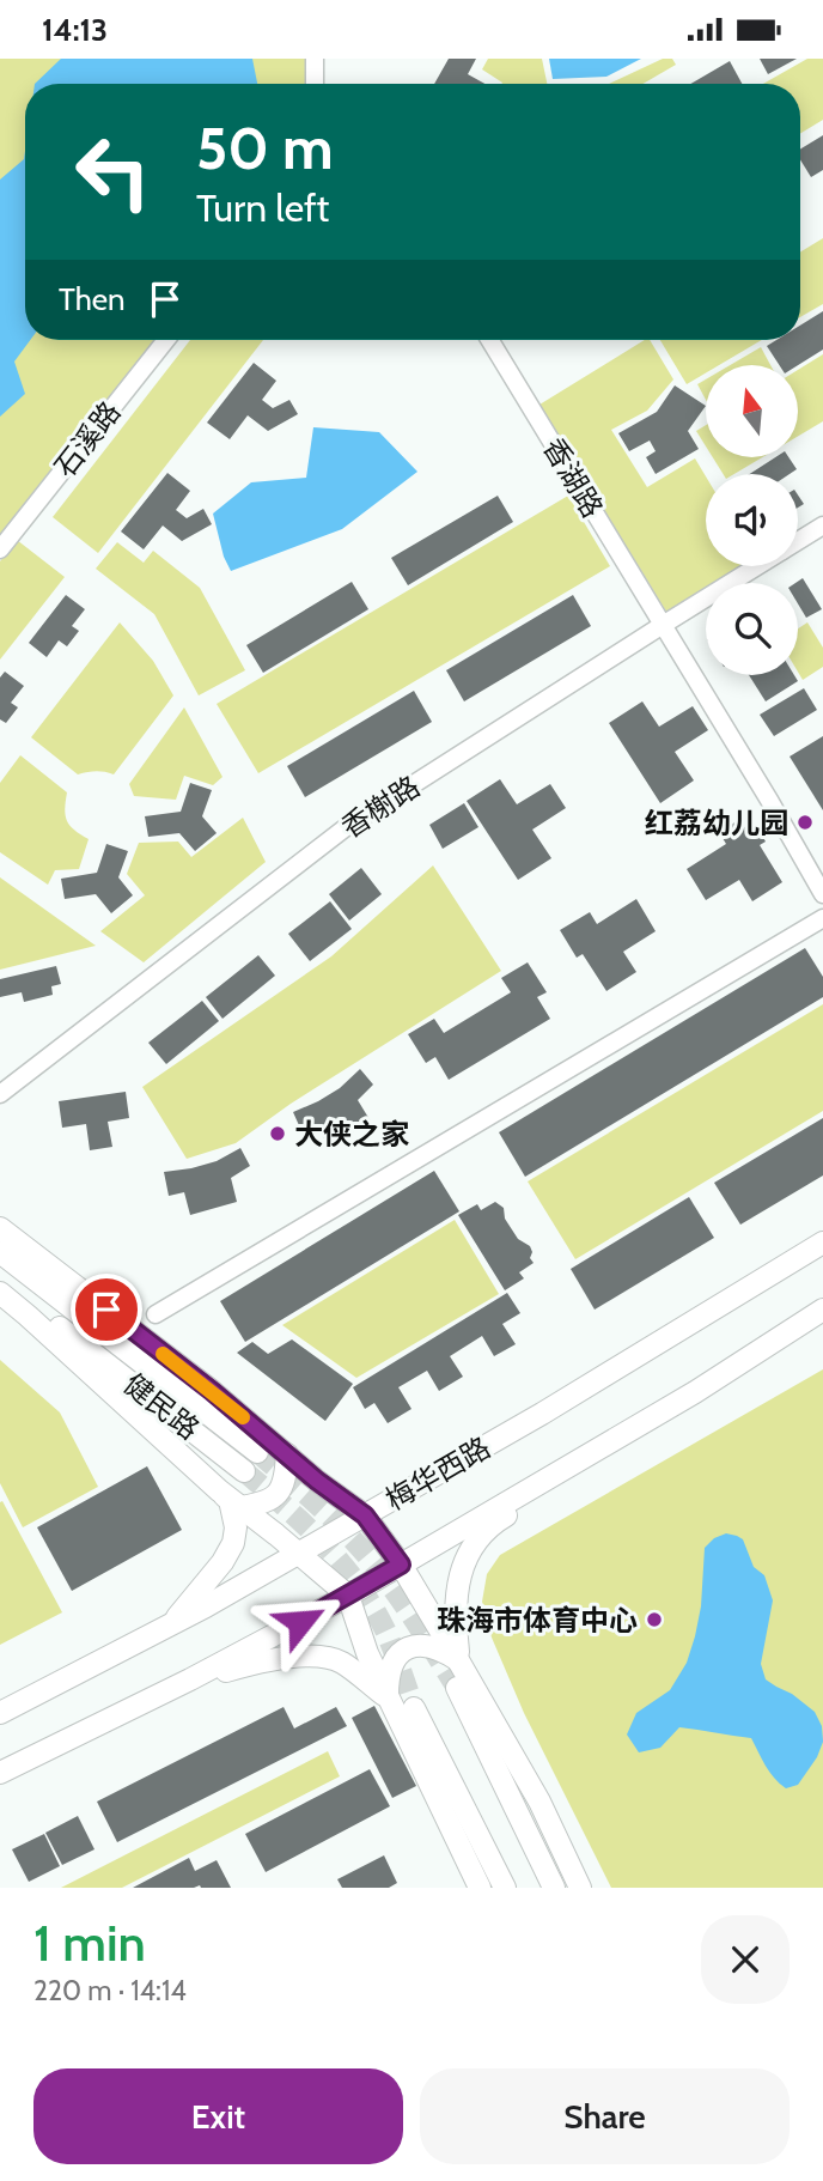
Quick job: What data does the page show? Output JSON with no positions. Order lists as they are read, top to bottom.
{
  "streets": {
    "main road": ["健民路", "梅华西路"],
    "street": ["石溪路", "香湖路", "香榭路"]
  },
  "crossings": [
    ["香湖路", "香榭路"]
  ],
  "places": ["红荔幼儿园", "大侠之家", "珠海市体育中心"],
  "north": "top",
  "page": {
    "status": "14:13",
    "turn": ["50 m", "Turn left"],
    "then": "Then",
    "heading": ["1 min", "220 m · 14:14"],
    "buttons": ["Exit", "Share"]
  }
}
